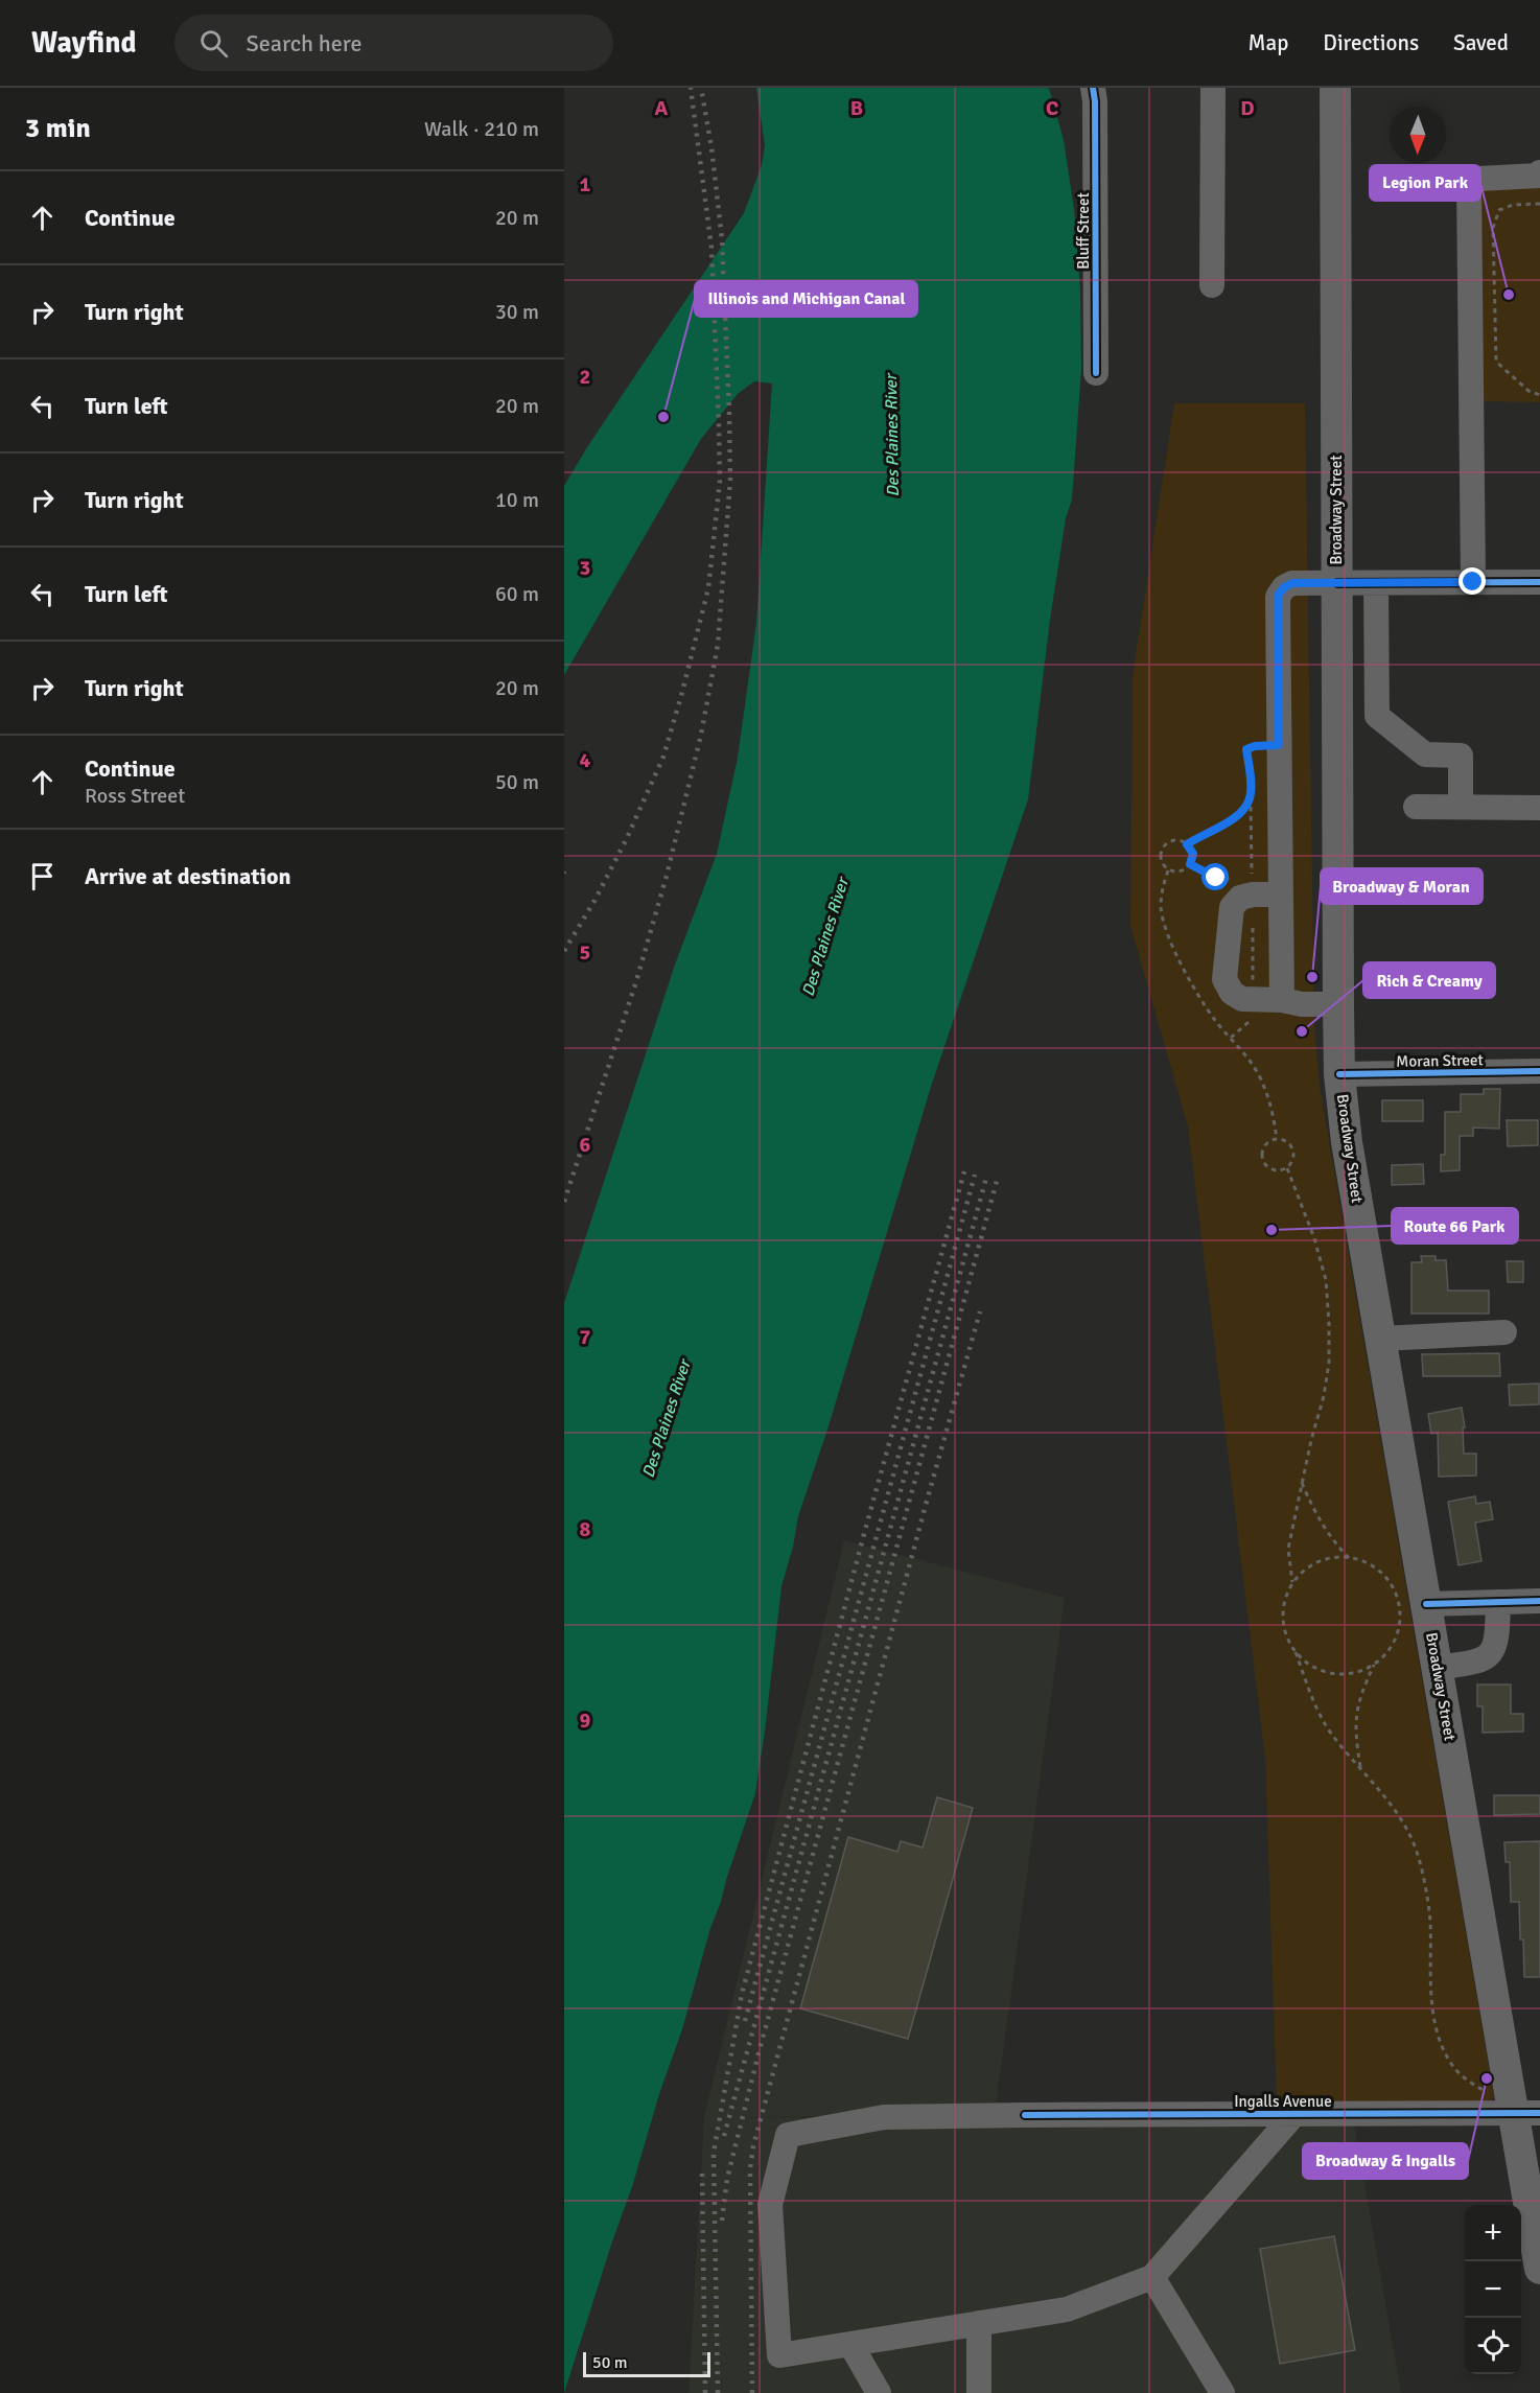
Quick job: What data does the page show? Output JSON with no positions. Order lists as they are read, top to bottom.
{
  "streets": {
    "main road": ["Broadway Street"],
    "street": ["Bluff Street", "Moran Street", "Ingalls Avenue"]
  },
  "crossings": [
    ["Broadway Street", "Moran Street"],
    ["Broadway Street", "Ingalls Avenue"]
  ],
  "water": ["Des Plaines River"],
  "places": [
    "Legion Park",
    "Illinois and Michigan Canal",
    "Broadway & Moran",
    "Rich & Creamy",
    "Route 66 Park",
    "Broadway & Ingalls"
  ],
  "scale_bar": "50 m",
  "north": "bottom",
  "page": {
    "header": "Wayfind",
    "search": "Search here",
    "nav": ["Map", "Directions", "Saved"],
    "heading": ["3 min", "Walk · 210 m"],
    "list": [
      ["Continue", "20 m"],
      ["Turn right", "30 m"],
      ["Turn left", "20 m"],
      ["Turn right", "10 m"],
      ["Turn left", "60 m"],
      ["Turn right", "20 m"],
      ["Continue", "Ross Street", "50 m"],
      "Arrive at destination"
    ],
    "map_buttons": ["+", "−"],
    "scale": "50 m"
  },
  "grid": {
    "columns": [
      "A",
      "B",
      "C",
      "D"
    ],
    "rows": [
      "1",
      "2",
      "3",
      "4",
      "5",
      "6",
      "7",
      "8",
      "9"
    ]
  }
}
